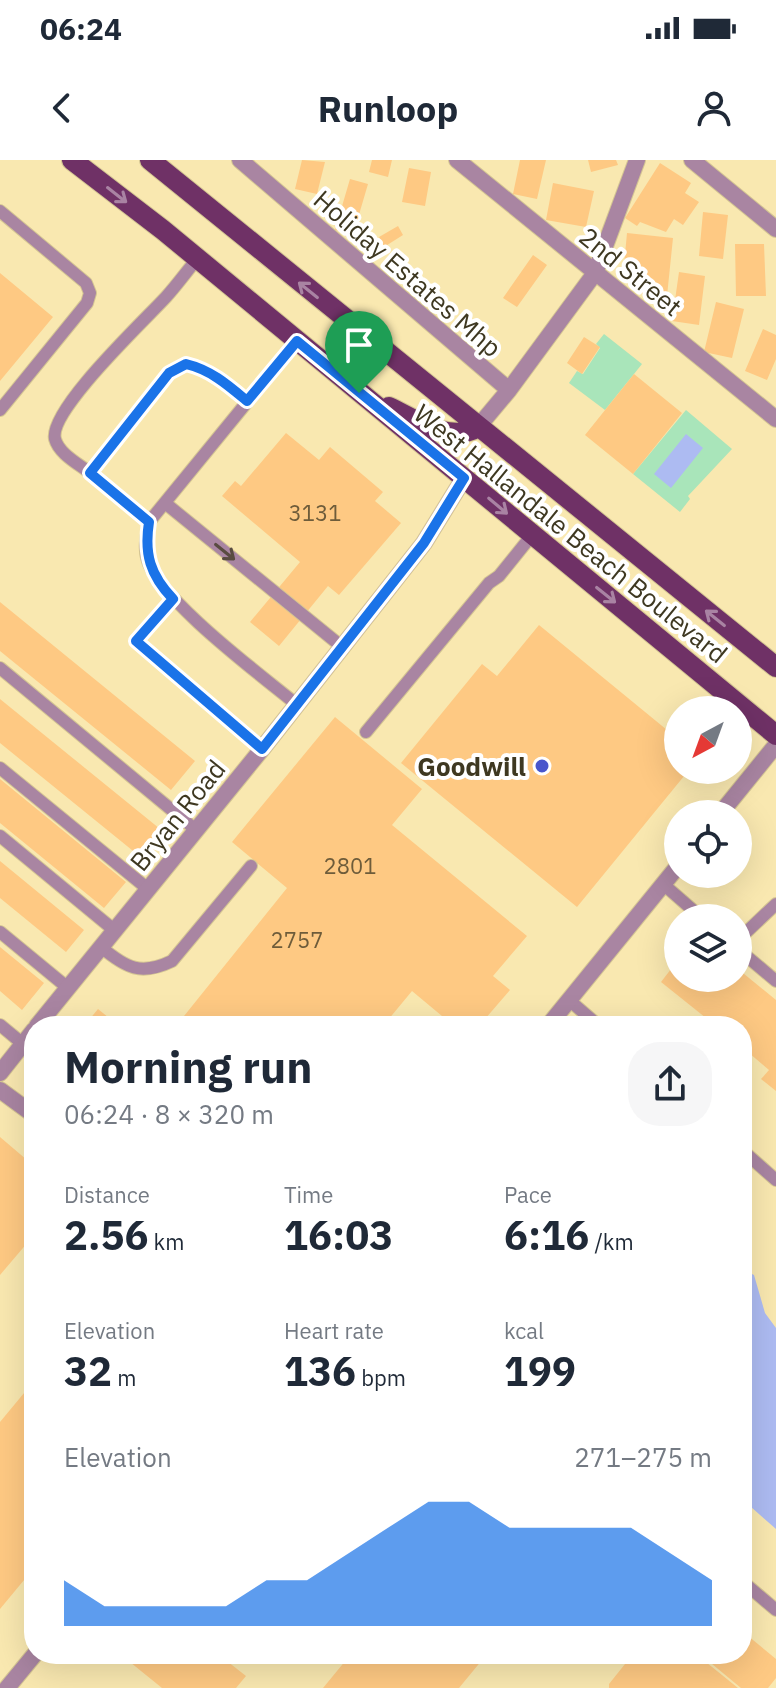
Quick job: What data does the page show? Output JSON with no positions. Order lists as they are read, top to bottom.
{
  "streets": {
    "main road": ["West Hallandale Beach Boulevard"],
    "street": ["2nd Street", "Holiday Estates Mhp", "Bryan Road"]
  },
  "crossings": [
    ["West Hallandale Beach Boulevard", "Bryan Road"]
  ],
  "places": ["Goodwill"],
  "house_numbers": ["3131", "2801", "2757"],
  "north": "bottom left",
  "page": {
    "status": "06:24",
    "header": "Runloop",
    "heading": ["Morning run", "06:24 · 8 × 320 m"],
    "stats": [
      ["Distance", "2.56 km"],
      ["Time", "16:03"],
      ["Pace", "6:16 /km"],
      ["Elevation", "32 m"],
      ["Heart rate", "136 bpm"],
      ["kcal", "199"]
    ],
    "chart": ["Elevation", "271–275 m"]
  }
}
